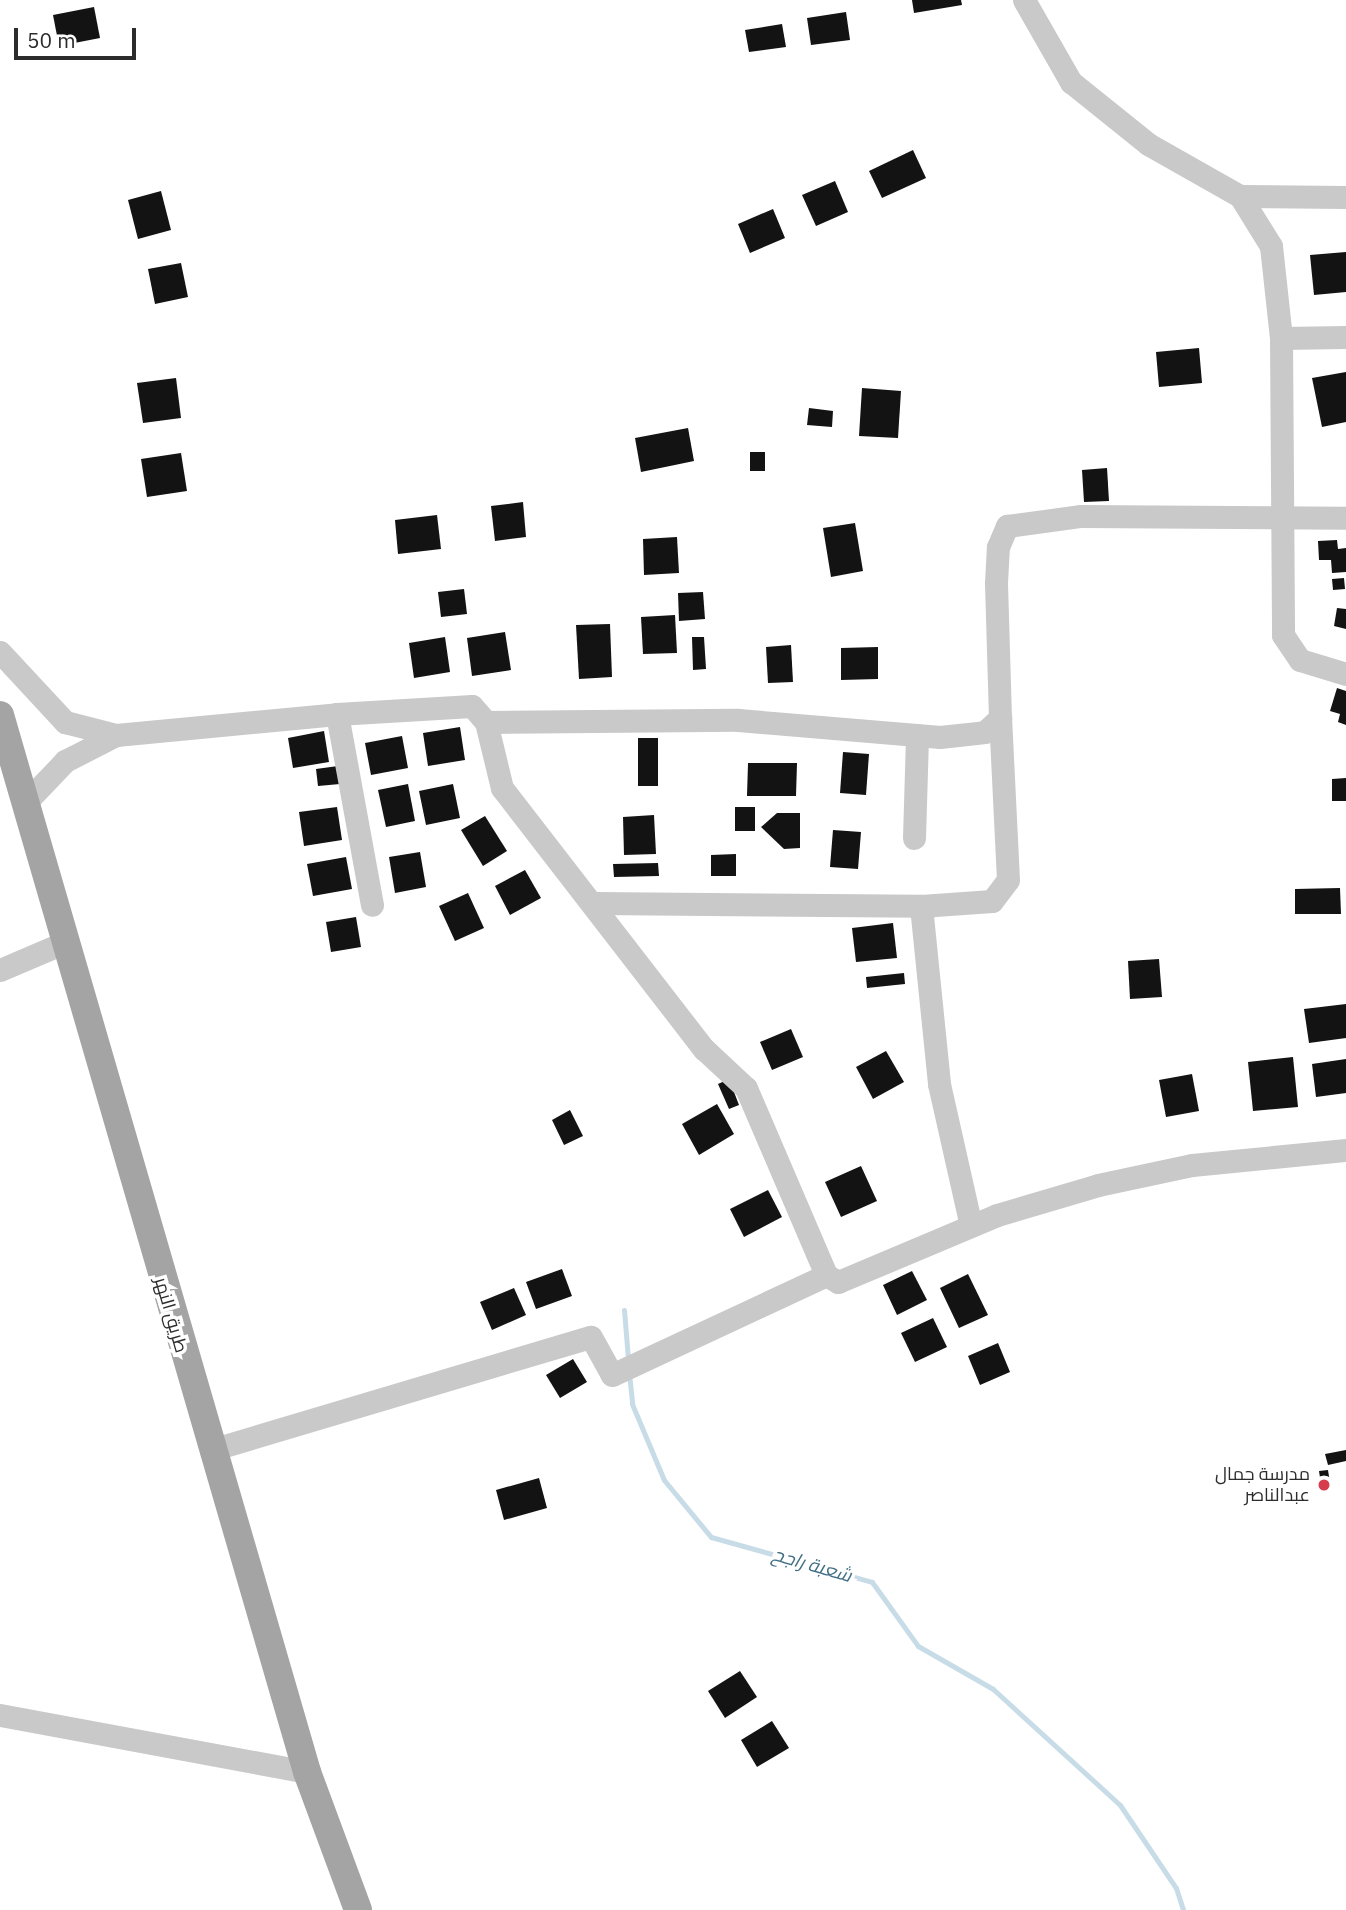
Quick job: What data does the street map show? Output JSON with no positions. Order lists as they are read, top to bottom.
{
  "streets": {
    "main road": ["طريق النهر"]
  },
  "water": ["شعبة راجح"],
  "places": ["مدرسة جمال عبدالناصر"],
  "scale_bar": "50 m"
}
